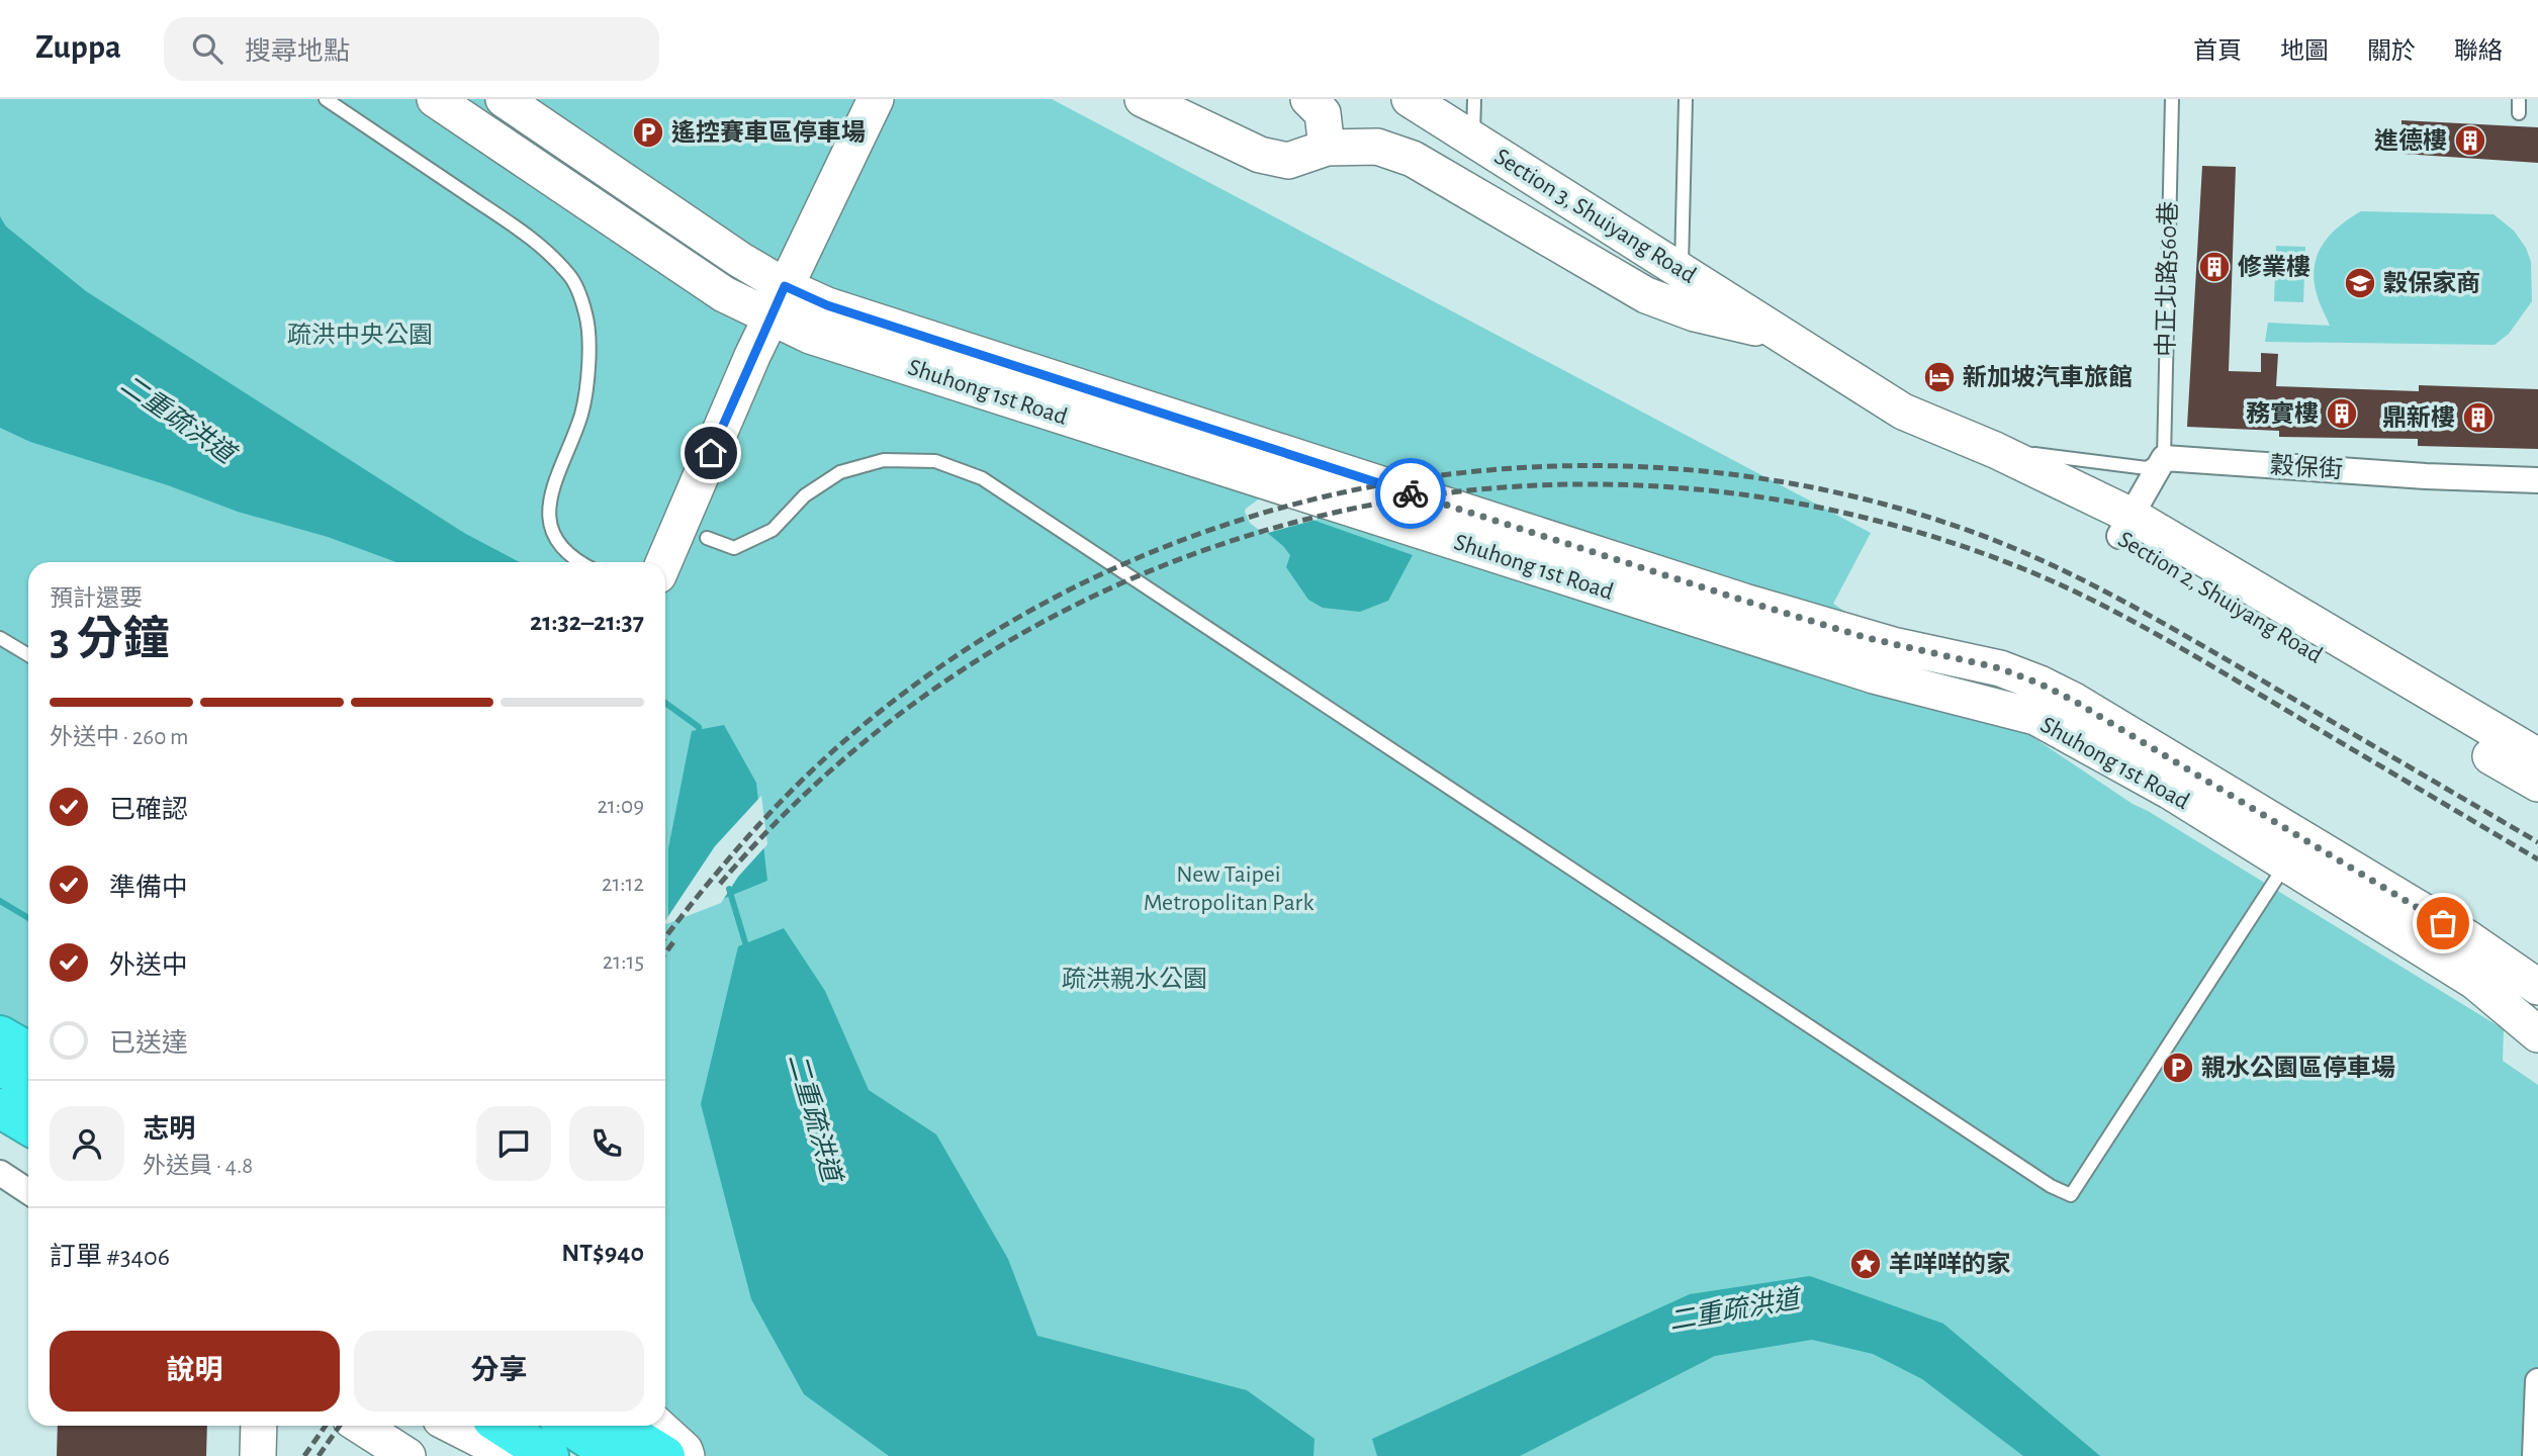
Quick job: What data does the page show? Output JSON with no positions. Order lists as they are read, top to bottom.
{
  "streets": {
    "street": [
      "Section 3, Shuiyang Road",
      "Shuhong 1st Road",
      "穀保街",
      "Section 2, Shuiyang Road"
    ],
    "lane": ["中正北路560巷"]
  },
  "crossings": [
    ["Section 3, Shuiyang Road", "Section 2, Shuiyang Road"],
    ["中正北路560巷", "穀保街"]
  ],
  "water": ["二重疏洪道"],
  "parks": ["疏洪中央公園", "New Taipei Metropolitan Park", "疏洪親水公園"],
  "places": {
    "parking": ["遙控賽車區停車場", "親水公園區停車場"],
    "building": [
      "進德樓",
      "修業樓",
      "務實樓",
      "鼎新樓"
    ],
    "school or university": ["穀保家商"],
    "hotel": ["新加坡汽車旅館"],
    "place": ["羊咩咩的家"]
  },
  "page": {
    "header": "Zuppa",
    "search": "搜尋地點",
    "nav": [
      "首頁",
      "地圖",
      "關於",
      "聯絡"
    ],
    "heading": ["3 分鐘", "預計還要", "21:32–21:37"],
    "panel": [
      "志明",
      "外送員 · 4.8",
      "訂單 #3406",
      "NT$940"
    ],
    "bar": "外送中 · 260 m",
    "list": [
      ["已確認", "21:09"],
      ["準備中", "21:12"],
      ["外送中", "21:15"],
      "已送達"
    ],
    "buttons": ["說明", "分享"]
  }
}
